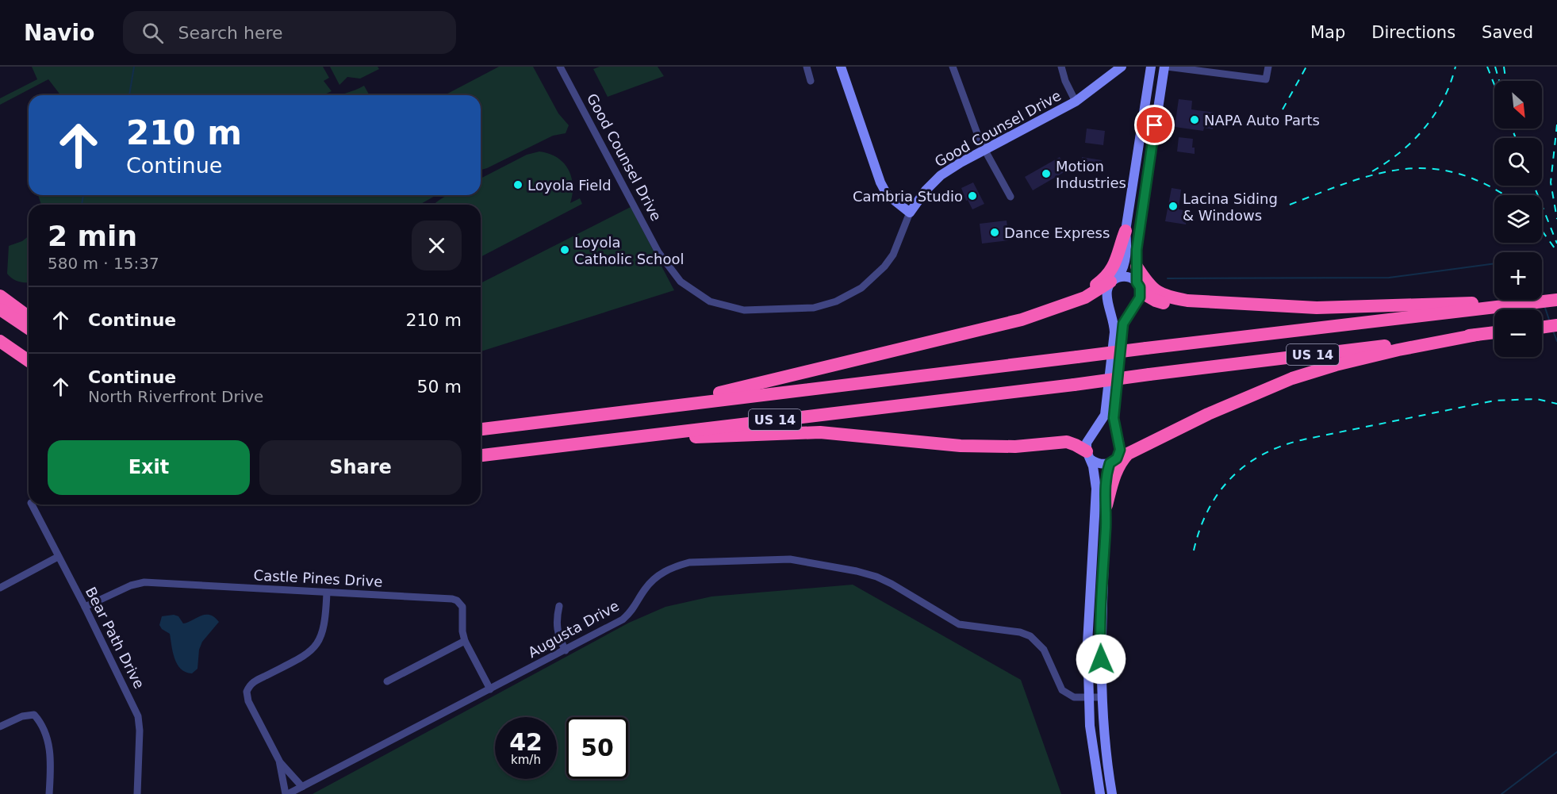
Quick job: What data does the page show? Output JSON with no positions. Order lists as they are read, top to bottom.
{
  "streets": {
    "highway": ["US 14"],
    "main road": ["Good Counsel Drive"],
    "street": ["Castle Pines Drive", "Augusta Drive", "Bear Path Drive"]
  },
  "crossings": [
    ["Castle Pines Drive", "Augusta Drive"],
    ["Castle Pines Drive", "Bear Path Drive"]
  ],
  "places": [
    "NAPA Auto Parts",
    "Motion Industries",
    "Loyola Field",
    "Cambria Studio",
    "Lacina Siding & Windows",
    "Dance Express",
    "Loyola Catholic School"
  ],
  "north": "bottom right",
  "page": {
    "header": "Navio",
    "search": "Search here",
    "nav": ["Map", "Directions", "Saved"],
    "map_buttons": ["+", "−"],
    "turn": ["210 m", "Continue"],
    "heading": ["2 min", "580 m · 15:37"],
    "list": [
      {
        "name": "Continue",
        "value": "210 m"
      },
      {
        "name": "Continue",
        "note": "North Riverfront Drive",
        "value": "50 m"
      }
    ],
    "buttons": ["Exit", "Share"],
    "speed": "42 km/h",
    "limit": "50"
  }
}
